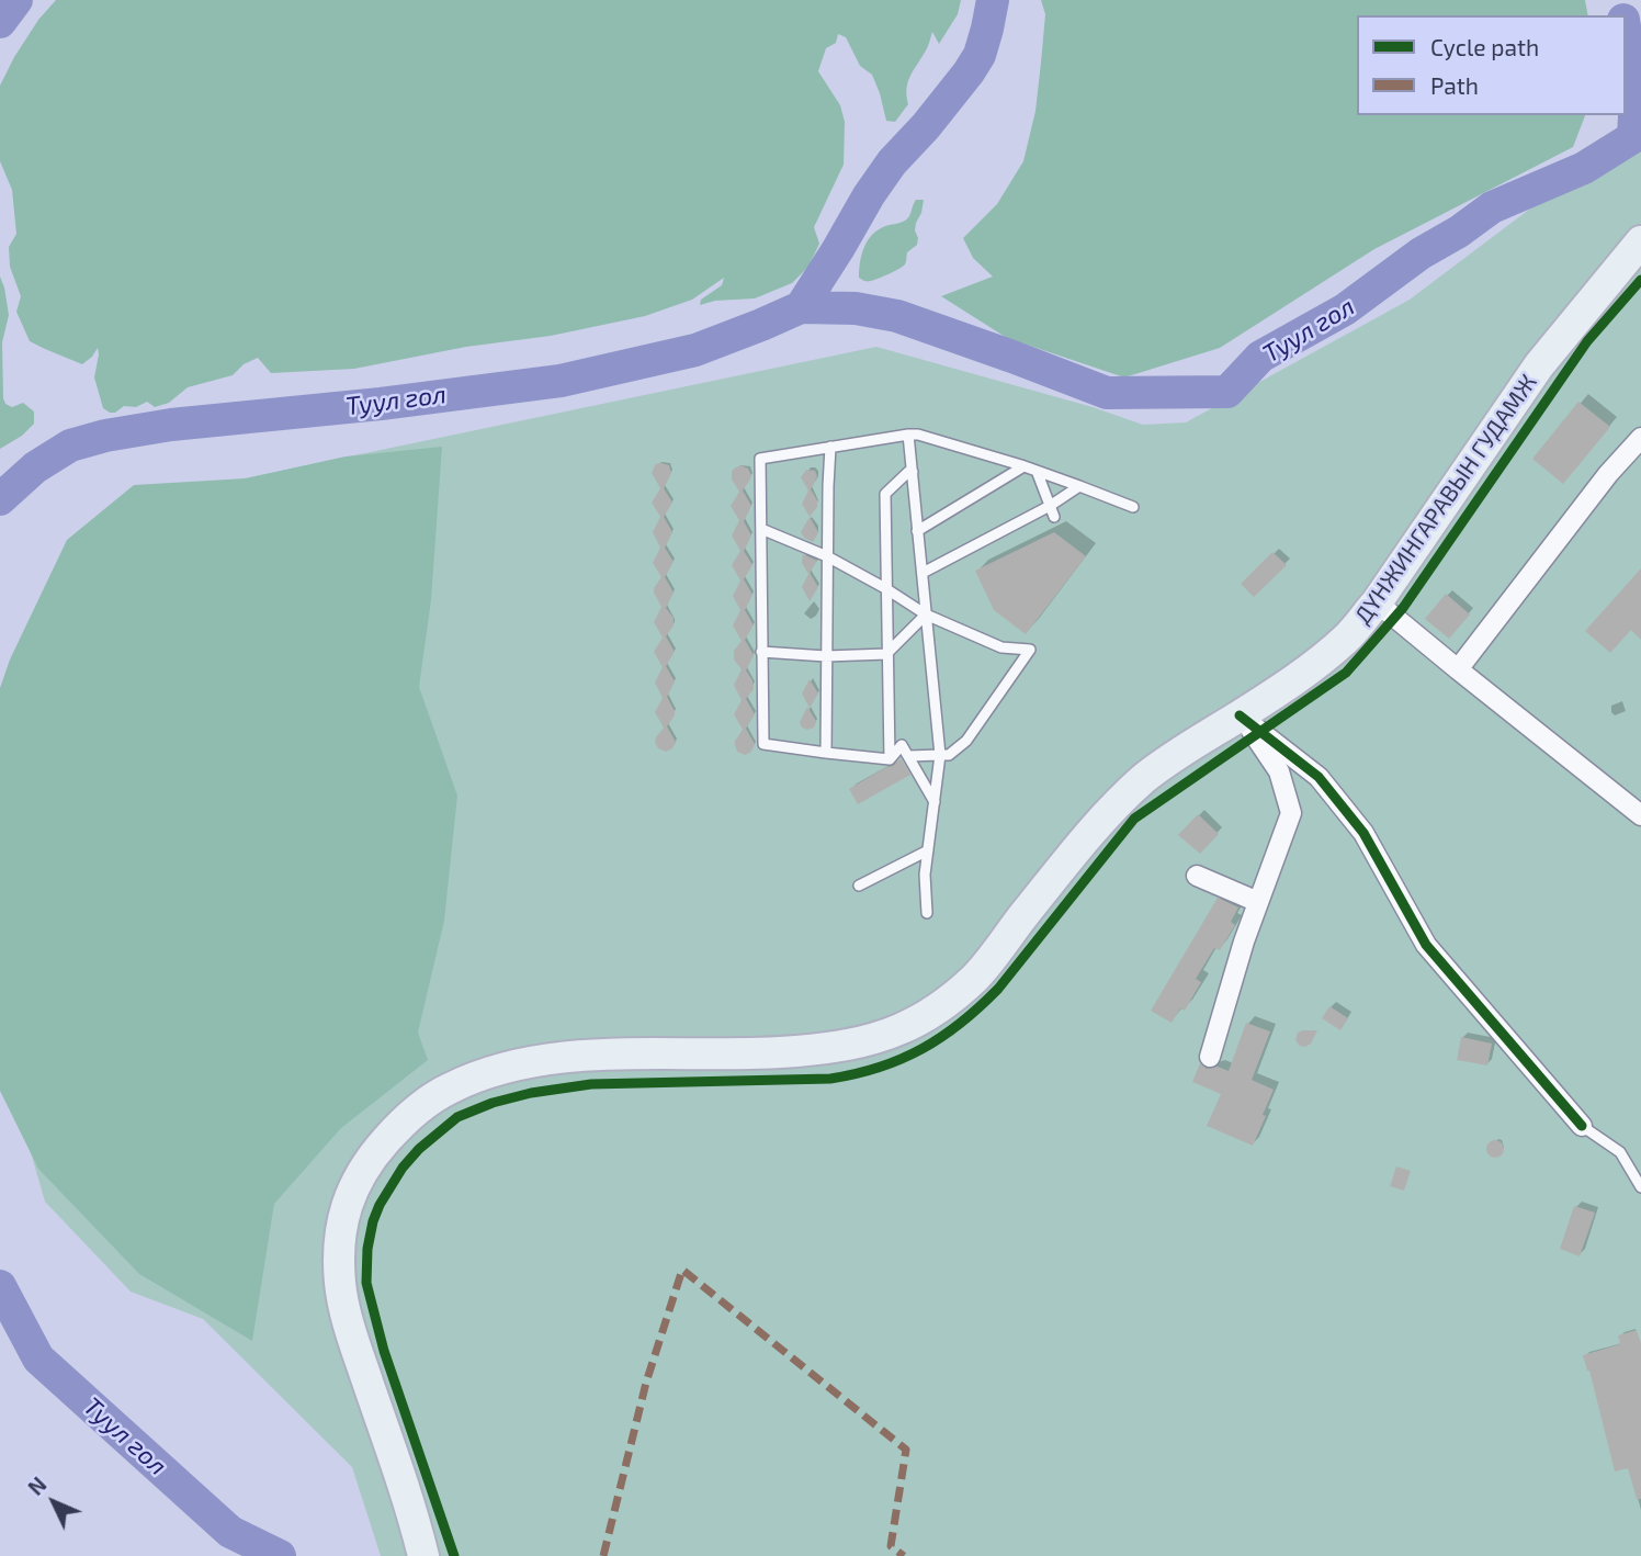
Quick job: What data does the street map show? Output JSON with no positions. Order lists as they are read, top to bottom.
{
  "streets": {
    "main road": ["ДҮНЖИНГАРАВЫН ГУДАМЖ"]
  },
  "water": ["Туул гол"],
  "legend": ["Cycle path", "Path"],
  "north": "top left"
}
